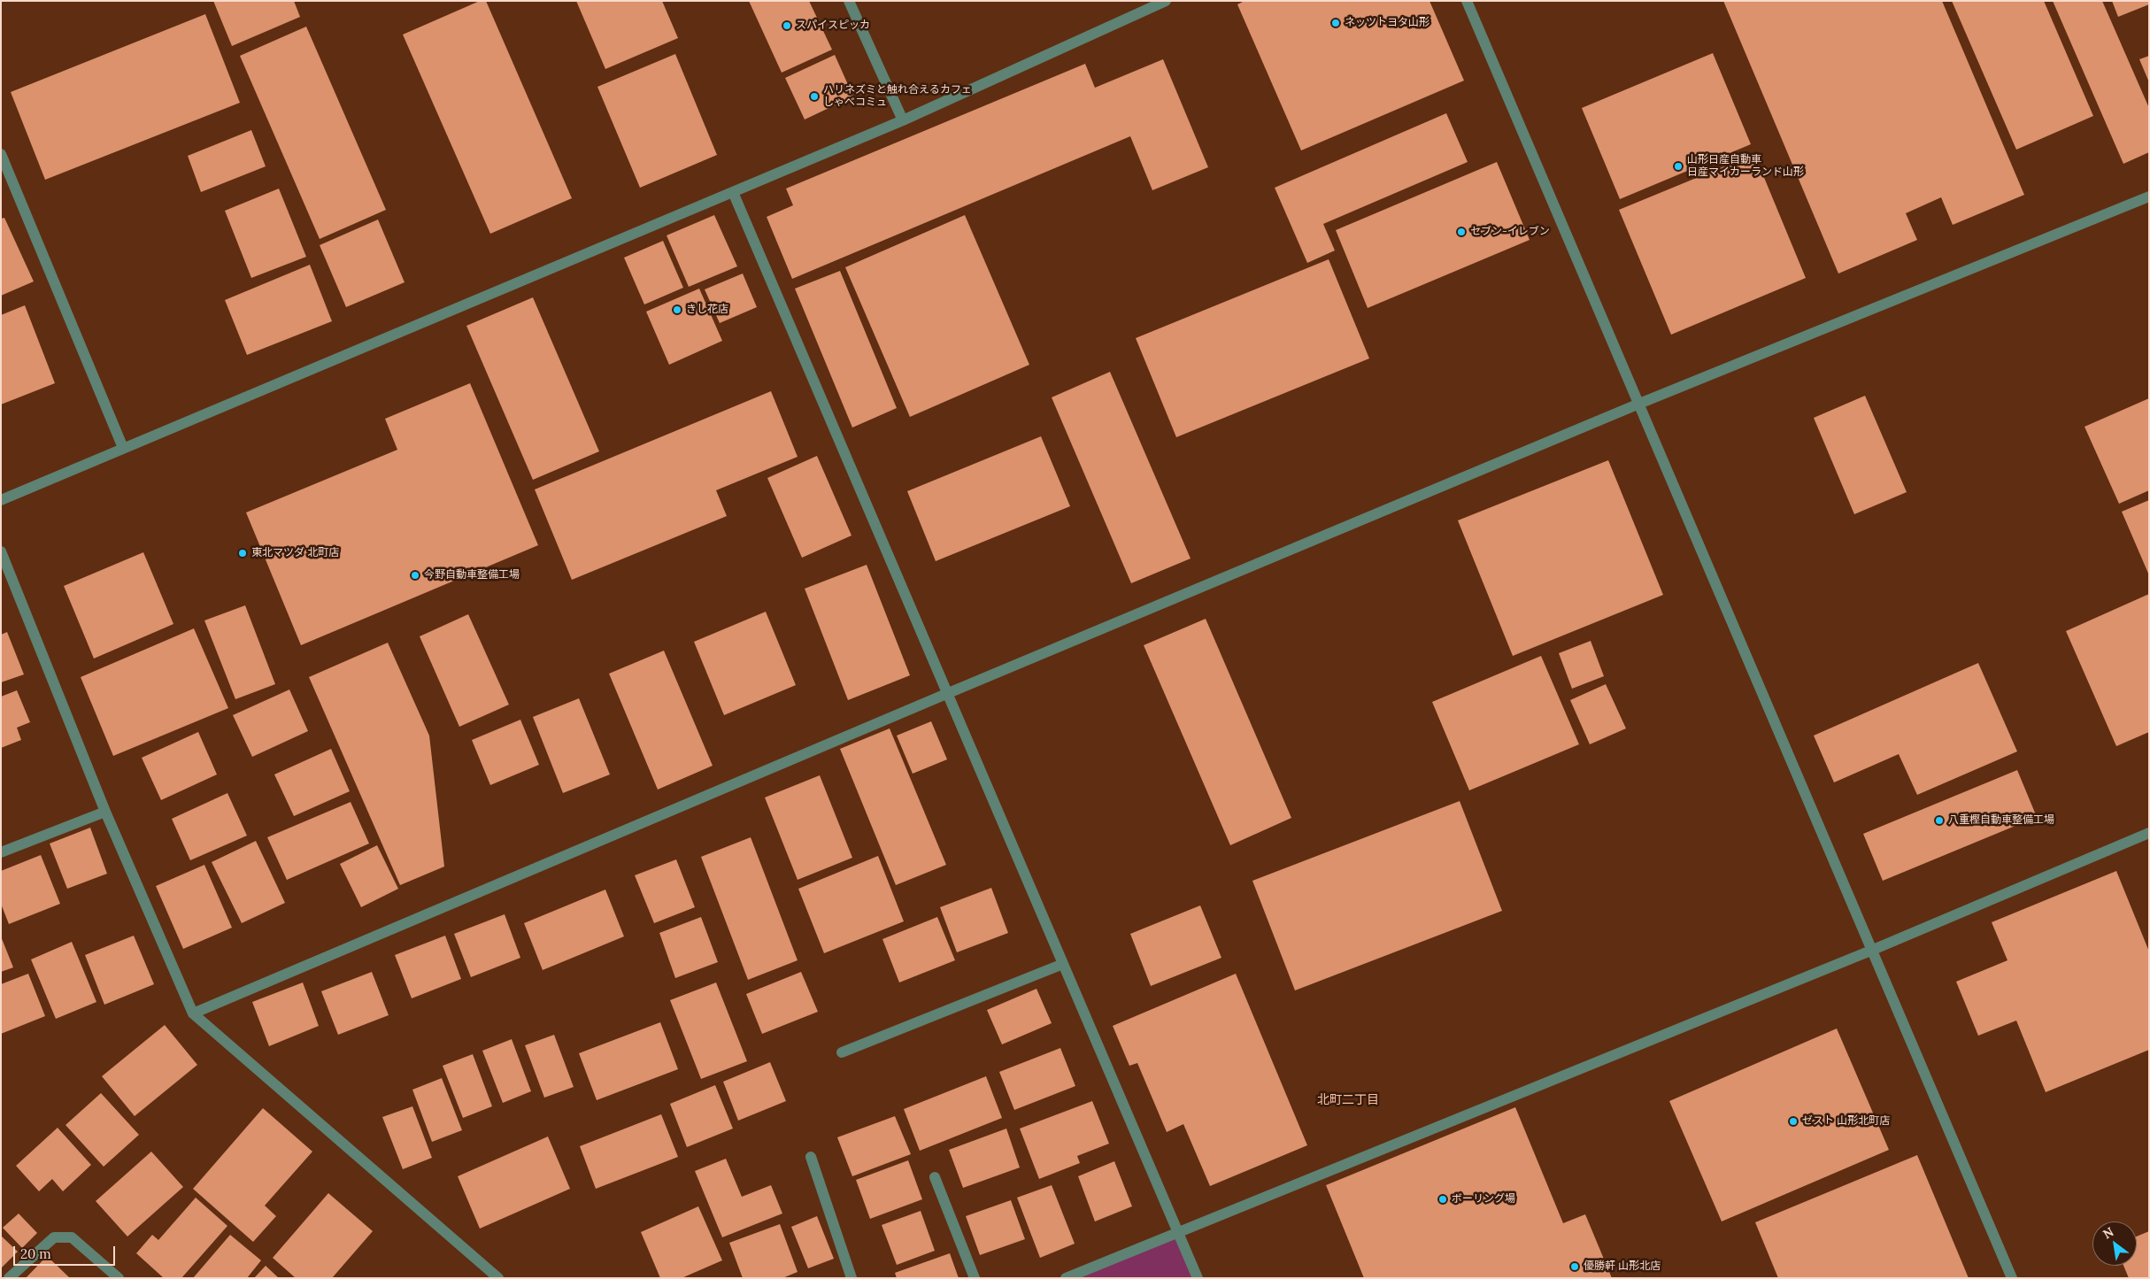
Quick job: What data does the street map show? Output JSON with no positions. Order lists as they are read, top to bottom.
{
  "districts": ["北町二丁目"],
  "places": [
    "ネッツトヨタ山形",
    "スパイスピッカ",
    "ハリネズミと触れ合えるカフェ しゃべコミュ",
    "山形日産自動車 日産マイカーランド山形",
    "セブン-イレブン",
    "きし花店",
    "東北マツダ 北町店",
    "今野自動車整備工場",
    "八重樫自動車整備工場",
    "ゼスト 山形北町店",
    "ボーリング場",
    "優勝軒 山形北店"
  ],
  "scale_bar": "20 m",
  "north": "top left"
}
